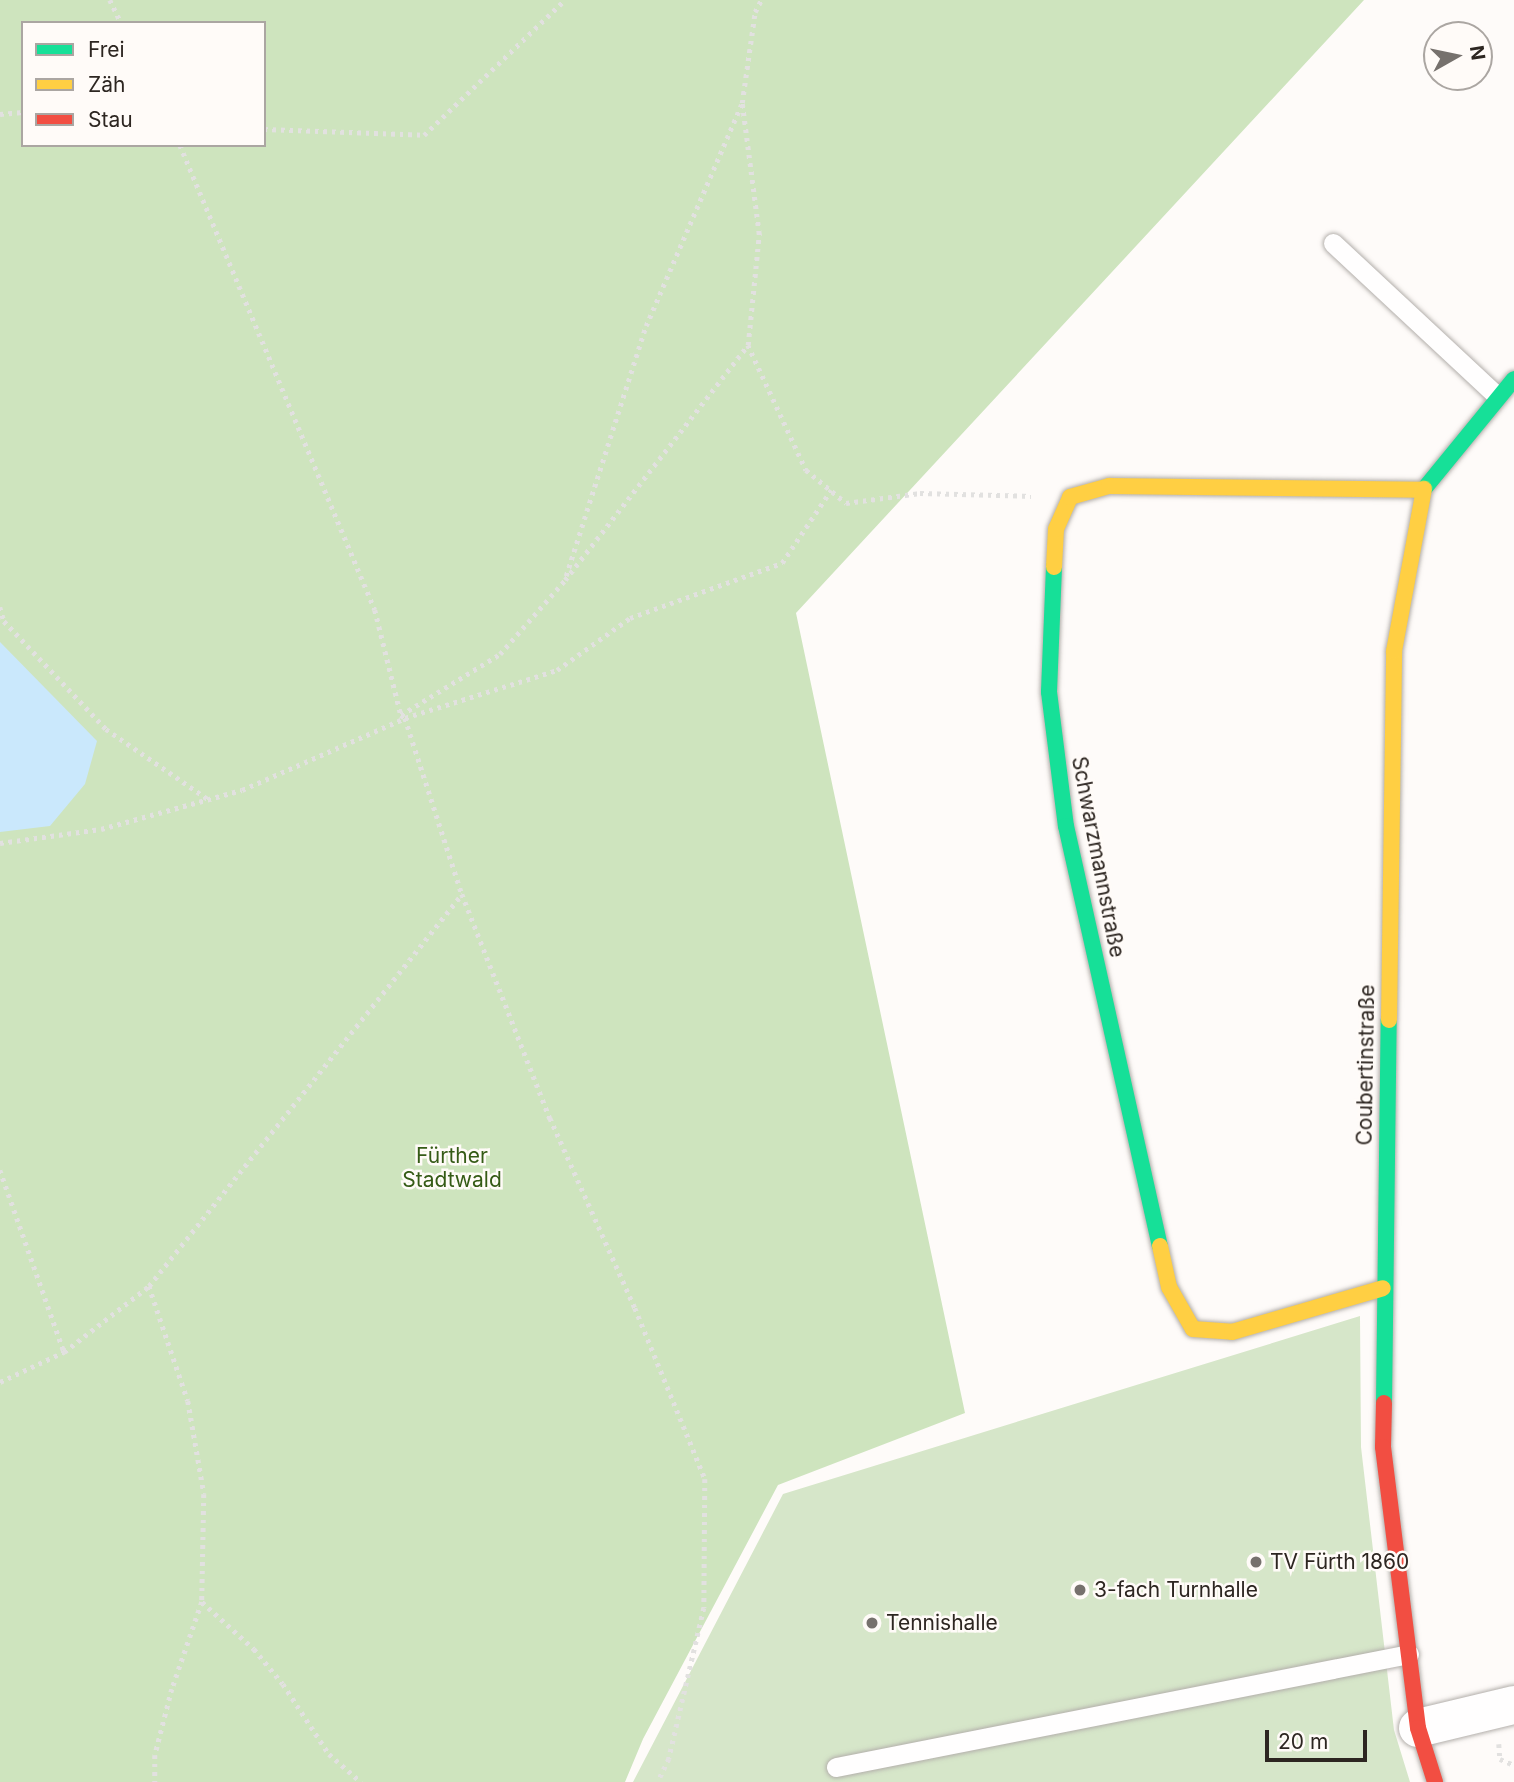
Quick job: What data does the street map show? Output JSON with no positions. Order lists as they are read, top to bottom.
{
  "streets": {
    "street": ["Schwarzmannstraße", "Coubertinstraße"]
  },
  "crossings": [
    ["Schwarzmannstraße", "Coubertinstraße"]
  ],
  "parks": ["Fürther Stadtwald"],
  "places": ["TV Fürth 1860", "3-fach Turnhalle", "Tennishalle"],
  "legend": ["Frei", "Zäh", "Stau"],
  "scale_bar": "20 m",
  "north": "right"
}
